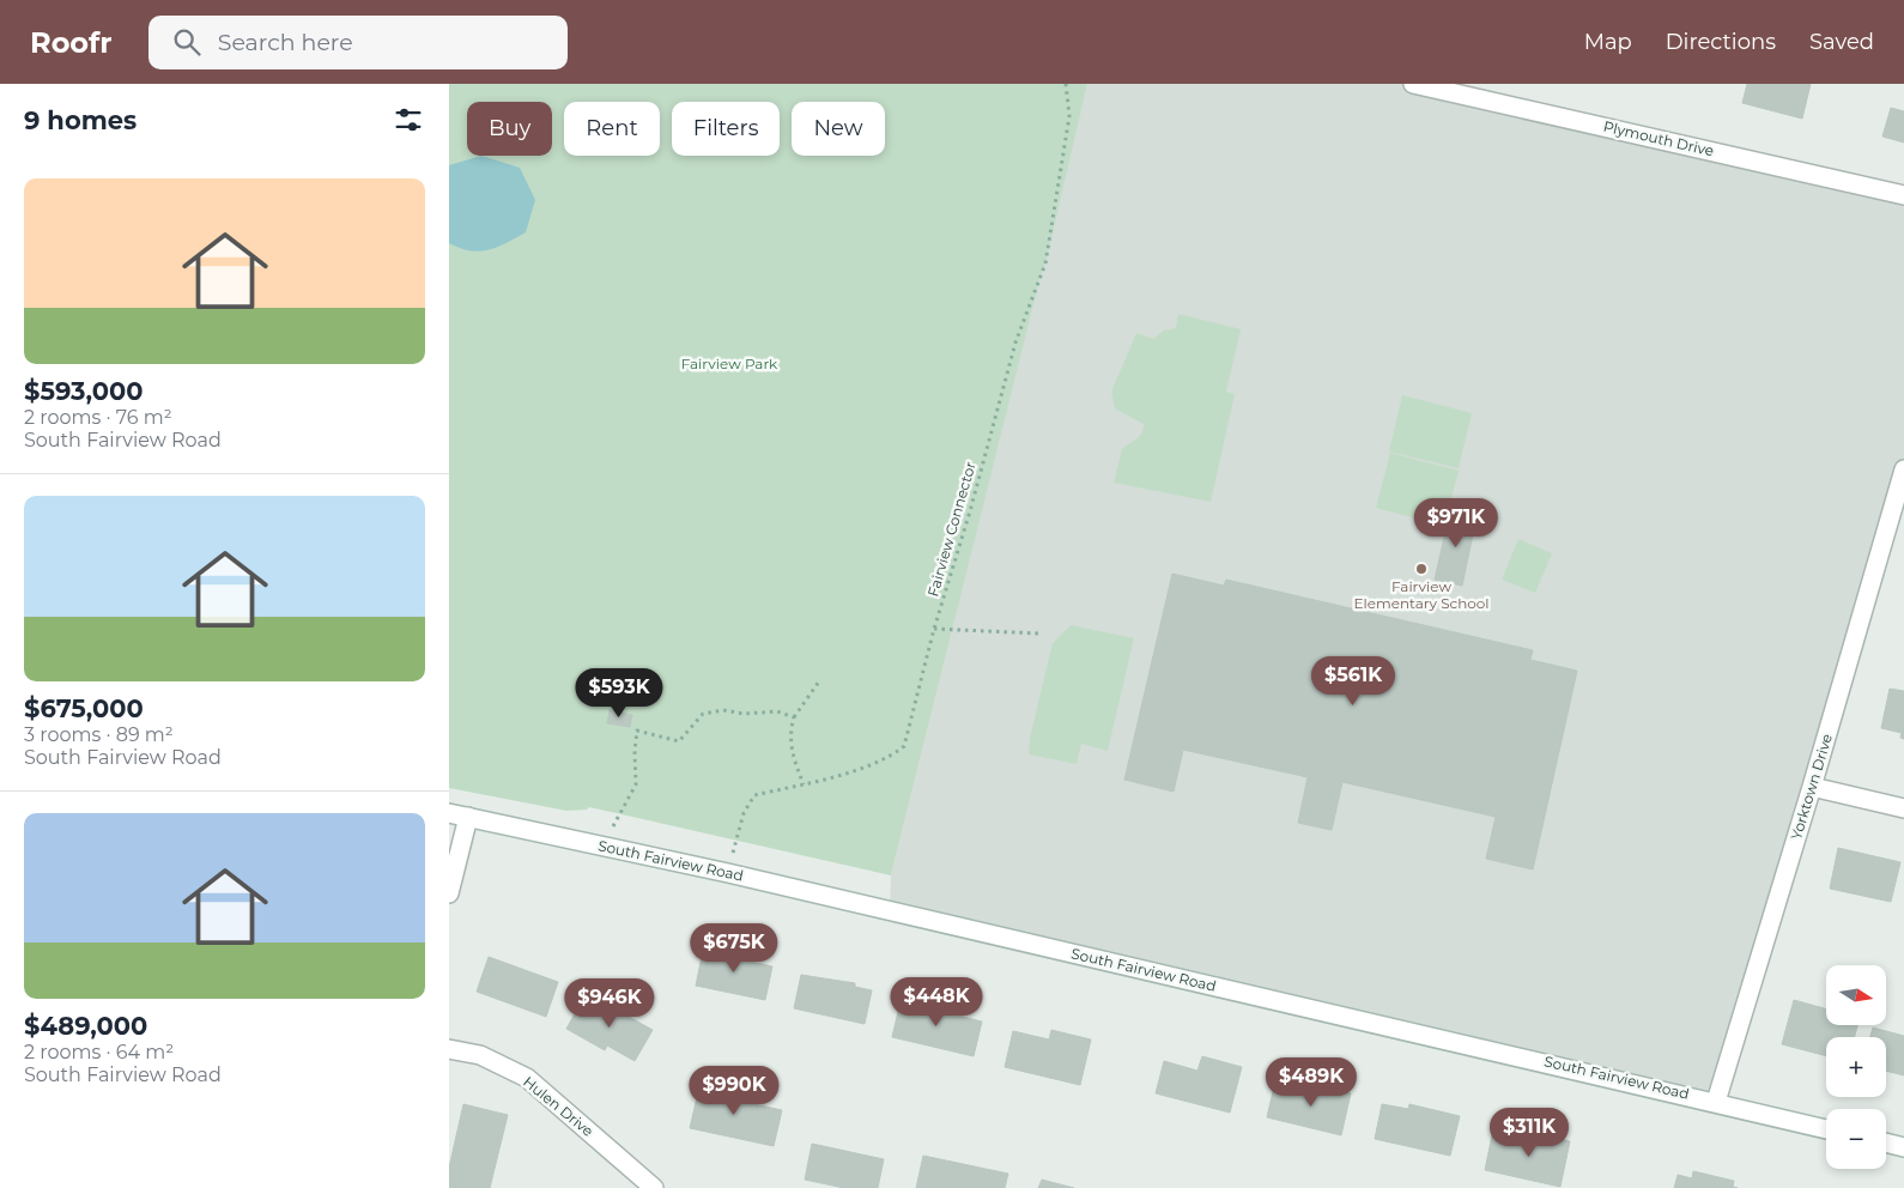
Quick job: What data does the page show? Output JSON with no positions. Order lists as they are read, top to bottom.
{
  "streets": {
    "street": [
      "Plymouth Drive",
      "Yorktown Drive",
      "South Fairview Road",
      "Hulen Drive"
    ],
    "path": ["Fairview Connector"]
  },
  "crossings": [
    ["Fairview Connector", "South Fairview Road"],
    ["Yorktown Drive", "South Fairview Road"]
  ],
  "parks": ["Fairview Park"],
  "places": ["Fairview Elementary School"],
  "north": "right",
  "page": {
    "header": "Roofr",
    "search": "Search here",
    "nav": ["Map", "Directions", "Saved"],
    "heading": "9 homes",
    "chip": [
      "Buy",
      "Rent",
      "Filters",
      "New"
    ],
    "list": [
      {
        "name": "$593,000",
        "note": "2 rooms · 76 m² · South Fairview Road"
      },
      {
        "name": "$675,000",
        "note": "3 rooms · 89 m² · South Fairview Road"
      },
      {
        "name": "$489,000",
        "note": "2 rooms · 64 m² · South Fairview Road"
      }
    ],
    "price": [
      "$971K",
      "$561K",
      "$593K",
      "$675K",
      "$448K",
      "$946K",
      "$489K",
      "$990K",
      "$311K"
    ],
    "map_buttons": ["+", "−"]
  }
}
